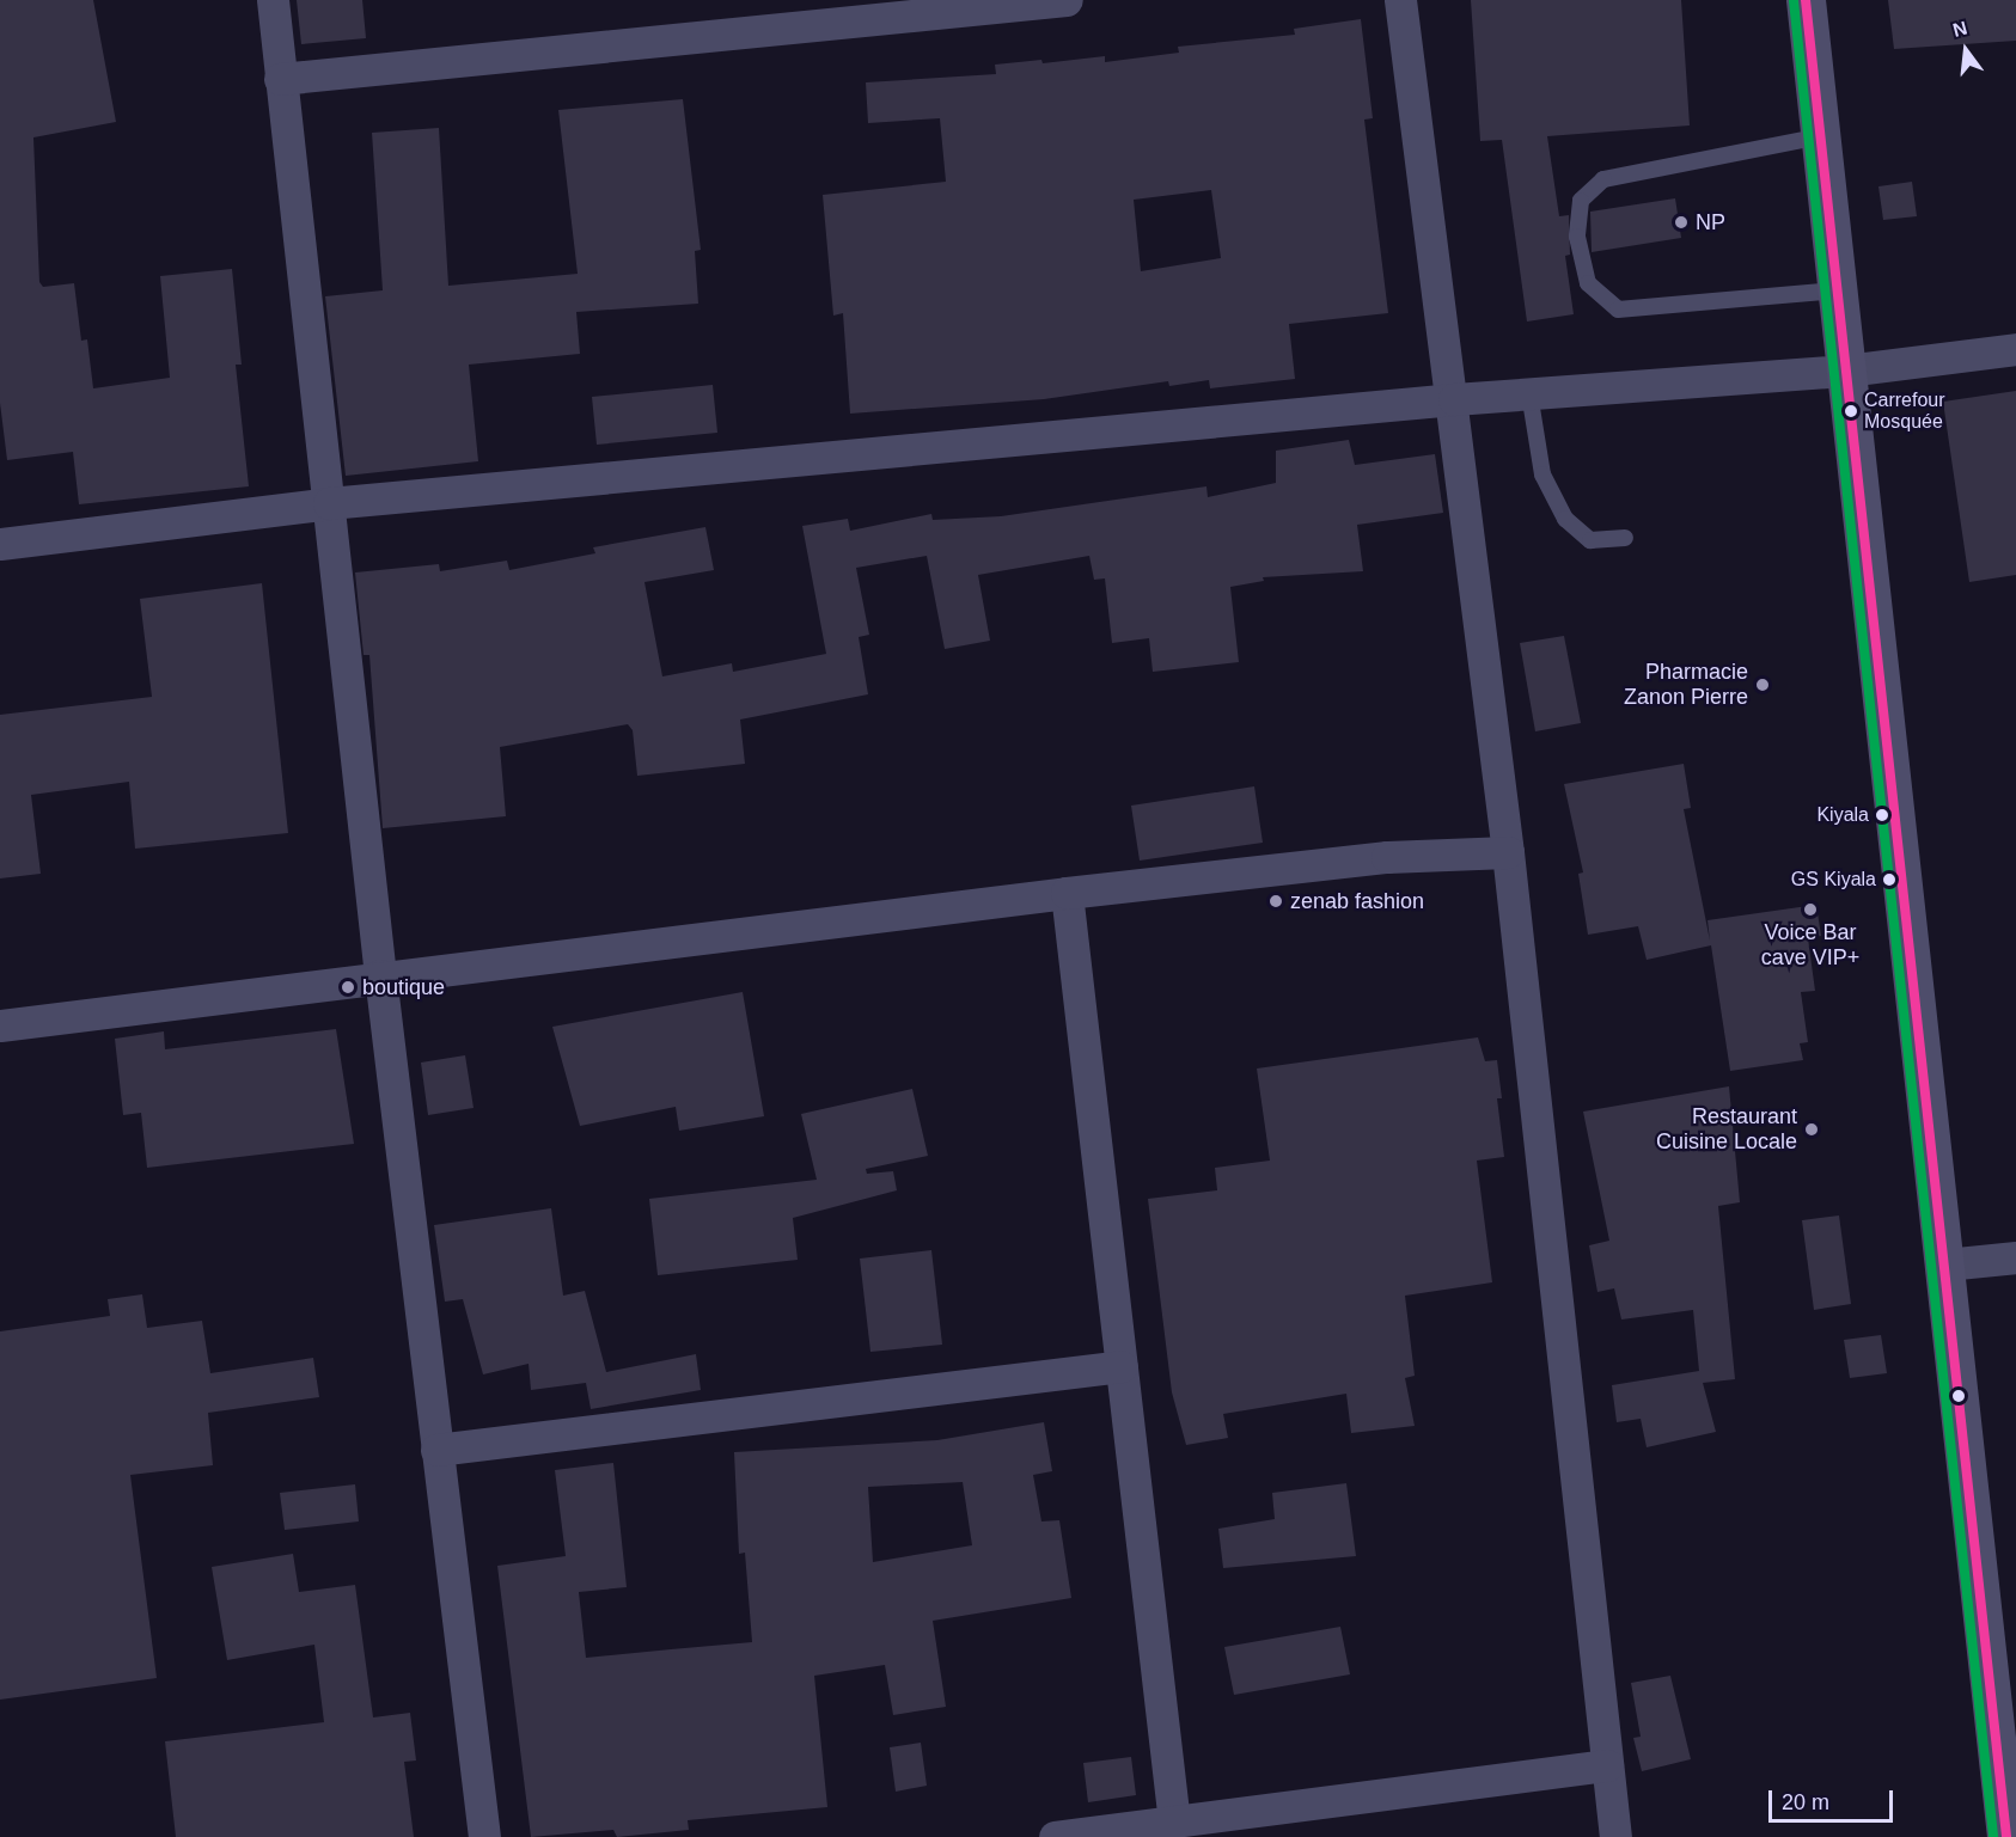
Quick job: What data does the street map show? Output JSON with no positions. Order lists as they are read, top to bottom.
{
  "places": [
    "NP",
    "Carrefour Mosquée",
    "Pharmacie Zanon Pierre",
    "Kiyala",
    "GS Kiyala",
    "zenab fashion",
    "Voice Bar cave VIP+",
    "boutique",
    "Restaurant Cuisine Locale"
  ],
  "scale_bar": "20 m",
  "north": "top"
}
